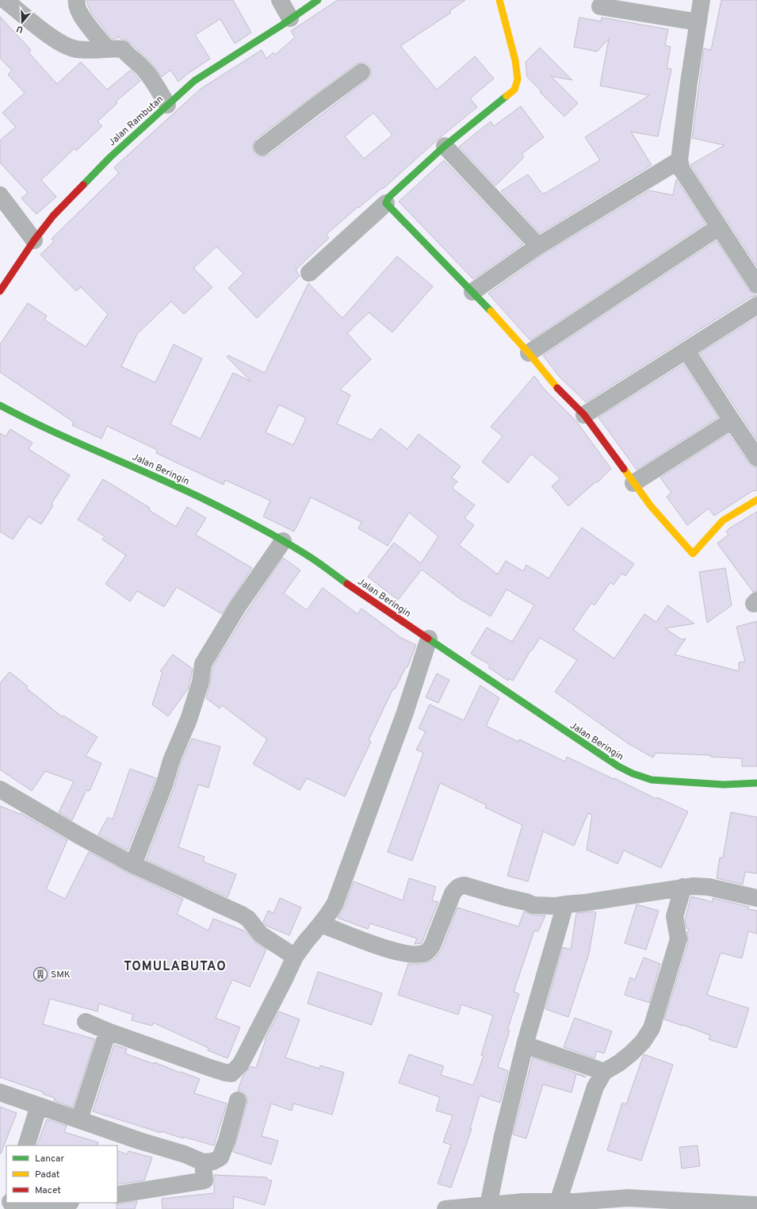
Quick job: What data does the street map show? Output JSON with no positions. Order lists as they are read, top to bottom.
{
  "streets": {
    "street": ["Jalan Rambutan", "Jalan Beringin"]
  },
  "districts": ["TOMULABUTAO"],
  "places": {
    "building": ["SMK"]
  },
  "legend": ["Lancar", "Padat", "Macet"],
  "north": "bottom"
}
